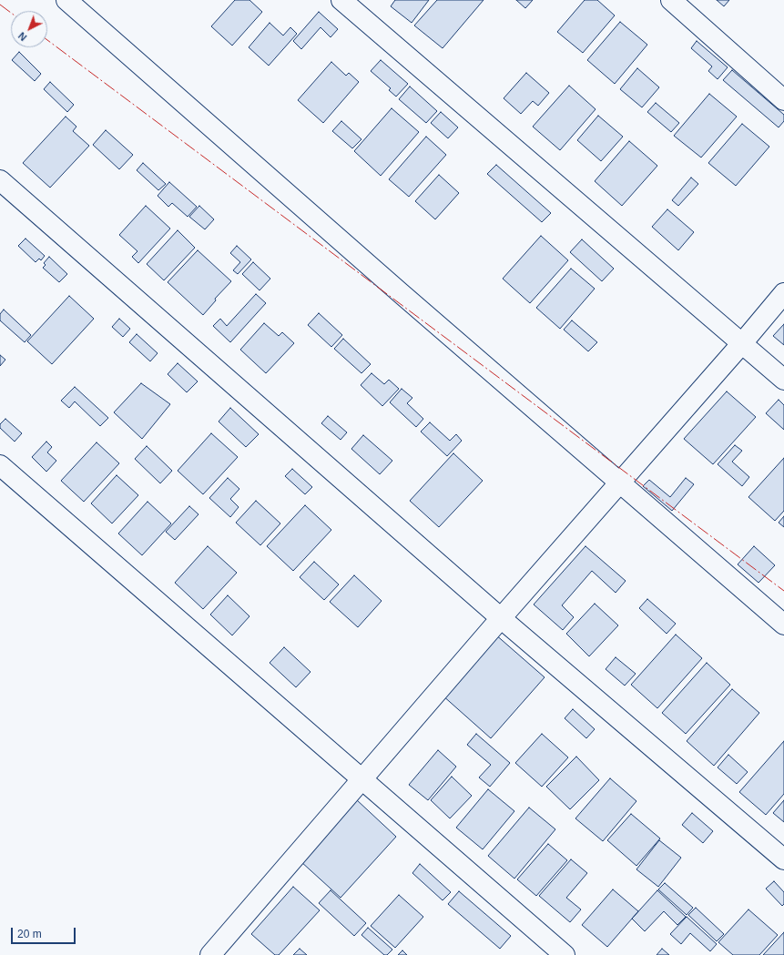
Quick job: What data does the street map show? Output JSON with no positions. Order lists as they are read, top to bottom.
{
  "scale_bar": "20 m",
  "north": "bottom left"
}
